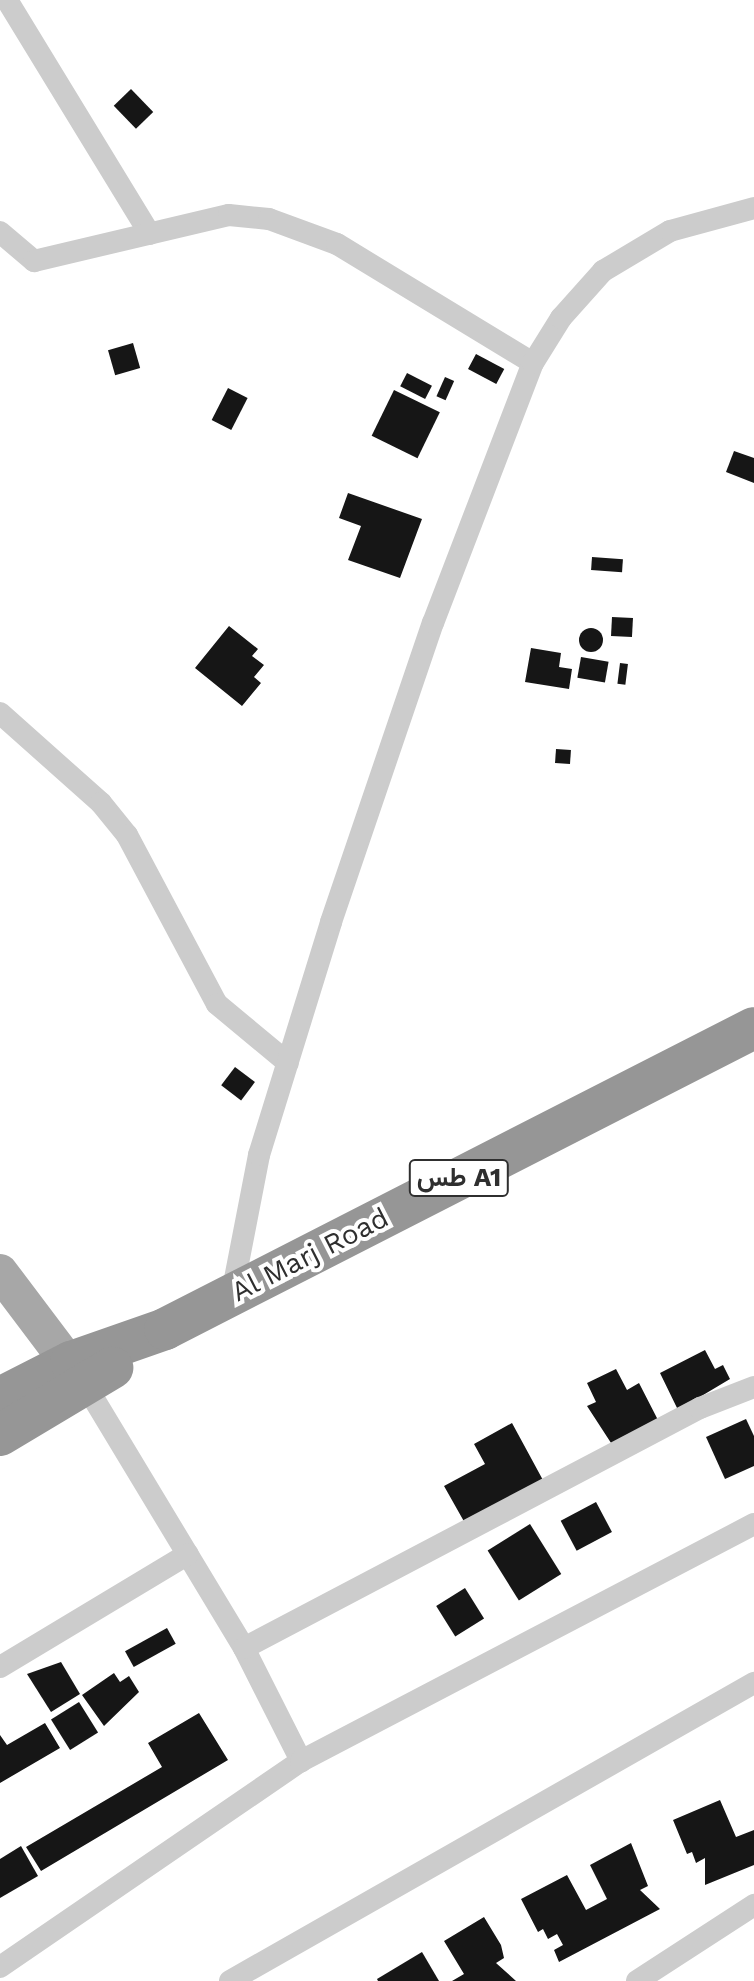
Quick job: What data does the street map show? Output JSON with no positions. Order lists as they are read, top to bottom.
{
  "streets": {
    "highway": ["طس A1", "Al Marj Road"]
  },
  "crossings": [
    ["طس A1", "Al Marj Road"]
  ]
}
